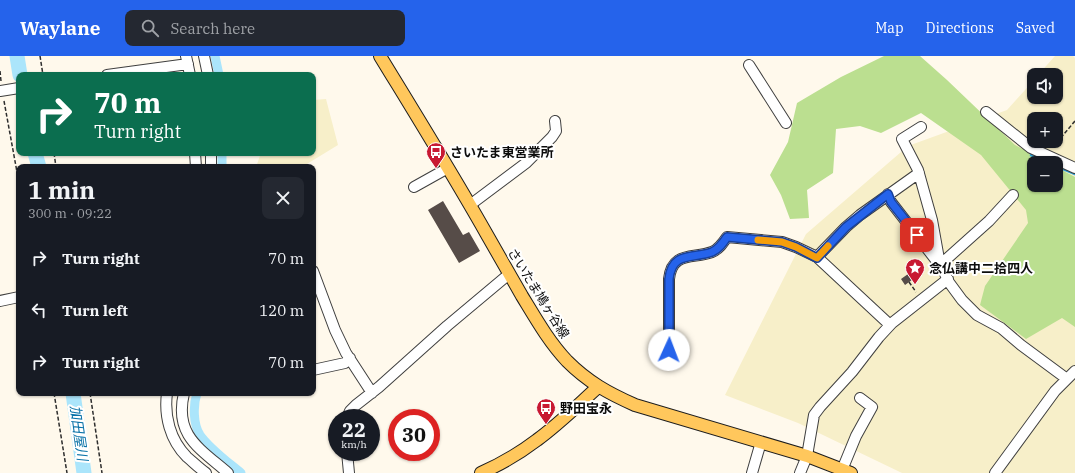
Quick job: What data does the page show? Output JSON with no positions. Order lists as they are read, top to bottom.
{
  "streets": {
    "main road": ["さいたま鳩ヶ谷線"]
  },
  "water": ["加田屋川"],
  "places": {
    "bus stop": ["さいたま東営業所", "野田宝永"],
    "place": ["念仏講中二拾四人"]
  },
  "page": {
    "header": "Waylane",
    "search": "Search here",
    "nav": ["Map", "Directions", "Saved"],
    "map_buttons": ["+", "−"],
    "turn": ["70 m", "Turn right"],
    "heading": ["1 min", "300 m · 09:22"],
    "list": [
      {
        "name": "Turn right",
        "value": "70 m"
      },
      {
        "name": "Turn left",
        "value": "120 m"
      },
      {
        "name": "Turn right",
        "value": "70 m"
      }
    ],
    "speed": "22 km/h",
    "limit": "30"
  }
}
